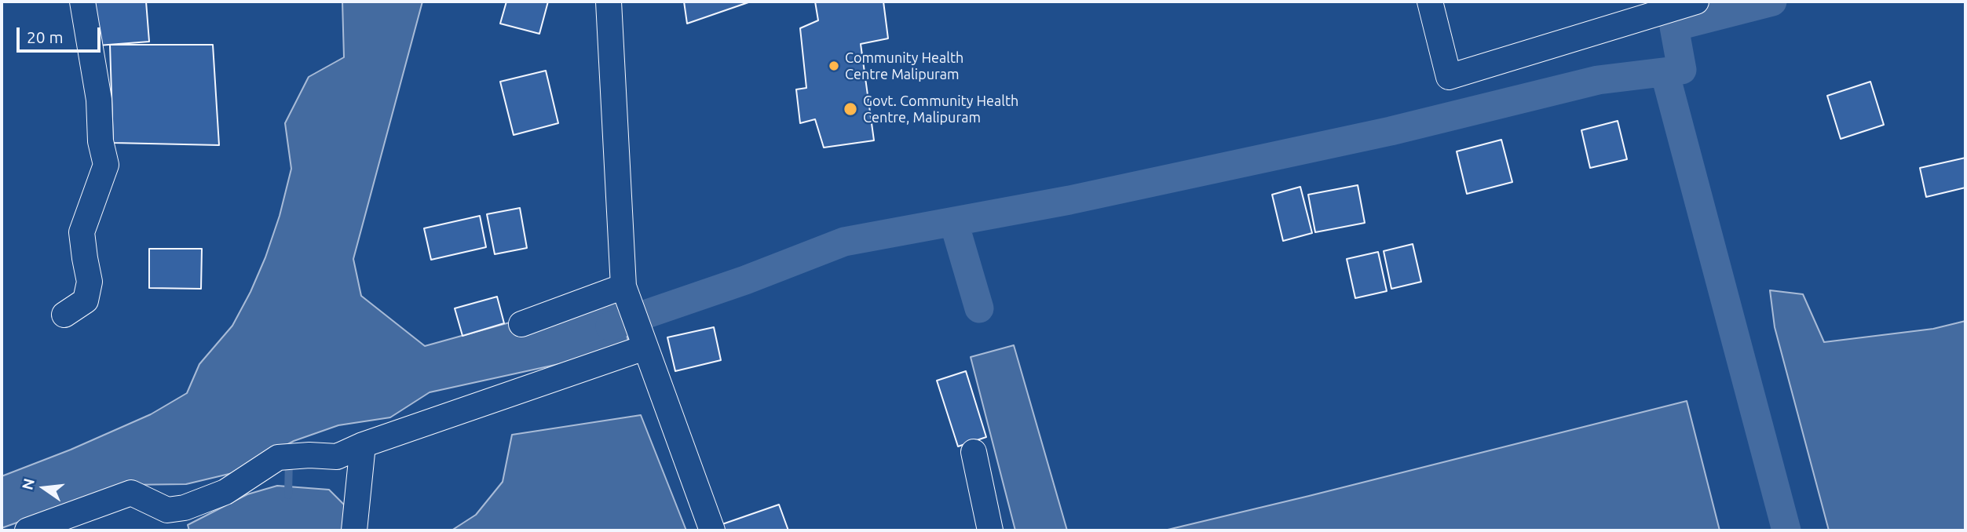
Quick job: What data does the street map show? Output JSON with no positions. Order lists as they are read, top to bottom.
{
  "places": ["Community Health Centre Malipuram", "Govt. Community Health Centre, Malipuram"],
  "scale_bar": "20 m",
  "north": "left"
}
